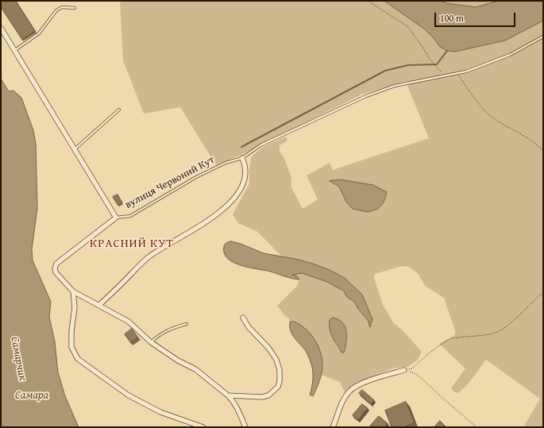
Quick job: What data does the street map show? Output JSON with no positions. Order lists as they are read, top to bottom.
{
  "streets": {
    "street": ["вулиця Червоний Кут"]
  },
  "districts": ["КРАСНИЙ КУТ"],
  "water": ["Самарчик", "Самара"],
  "scale_bar": "100 m"
}
